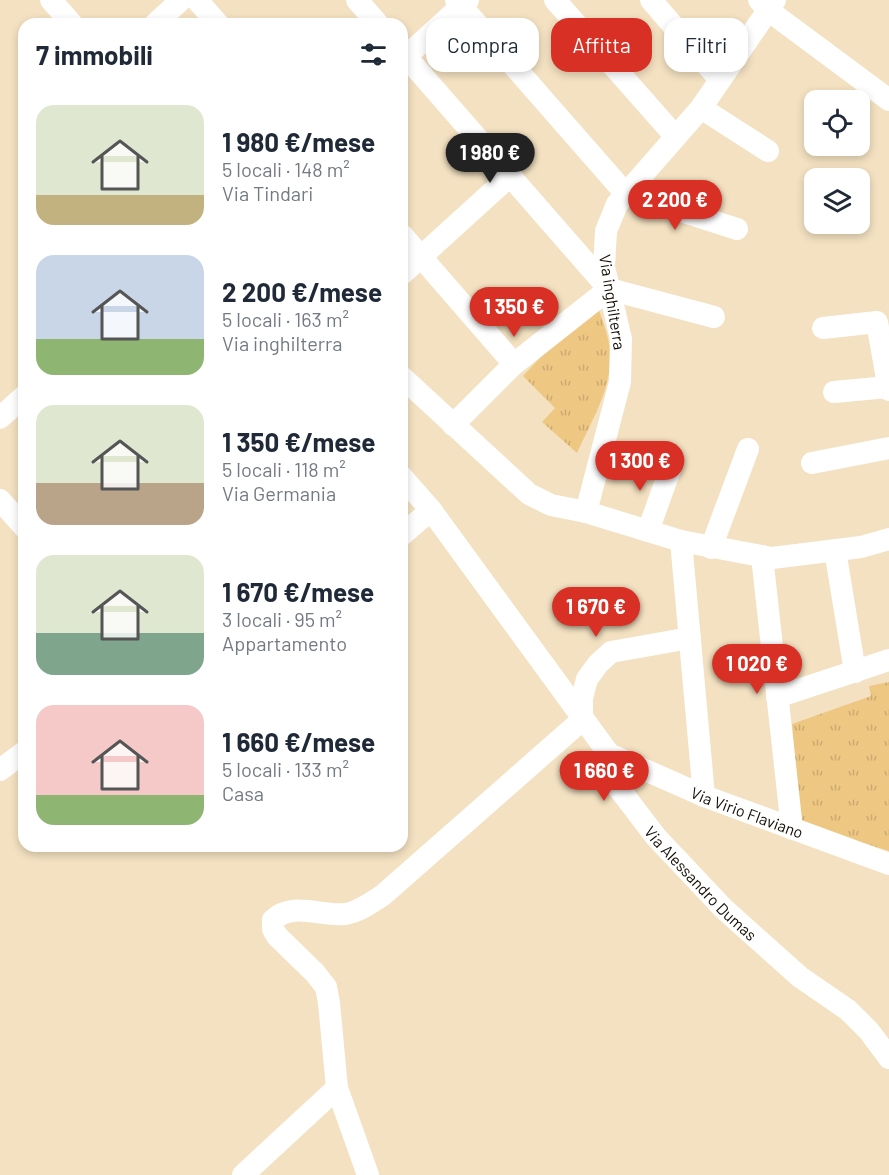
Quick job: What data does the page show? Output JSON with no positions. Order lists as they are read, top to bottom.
{
  "streets": {
    "street": ["Via inghilterra", "Via Virio Flaviano", "Via Alessandro Dumas"]
  },
  "crossings": [
    ["Via Virio Flaviano", "Via Alessandro Dumas"]
  ],
  "page": {
    "chip": ["Compra", "Affitta", "Filtri"],
    "heading": "7 immobili",
    "list": [
      {
        "name": "1 980 €/mese",
        "note": "5 locali · 148 m² · Via Tindari"
      },
      {
        "name": "2 200 €/mese",
        "note": "5 locali · 163 m² · Via inghilterra"
      },
      {
        "name": "1 350 €/mese",
        "note": "5 locali · 118 m² · Via Germania"
      },
      {
        "name": "1 670 €/mese",
        "note": "3 locali · 95 m² · Appartamento"
      },
      {
        "name": "1 660 €/mese",
        "note": "5 locali · 133 m² · Casa"
      }
    ],
    "price": [
      "1 980 €",
      "2 200 €",
      "1 350 €",
      "1 300 €",
      "1 670 €",
      "1 020 €",
      "1 660 €"
    ]
  }
}
